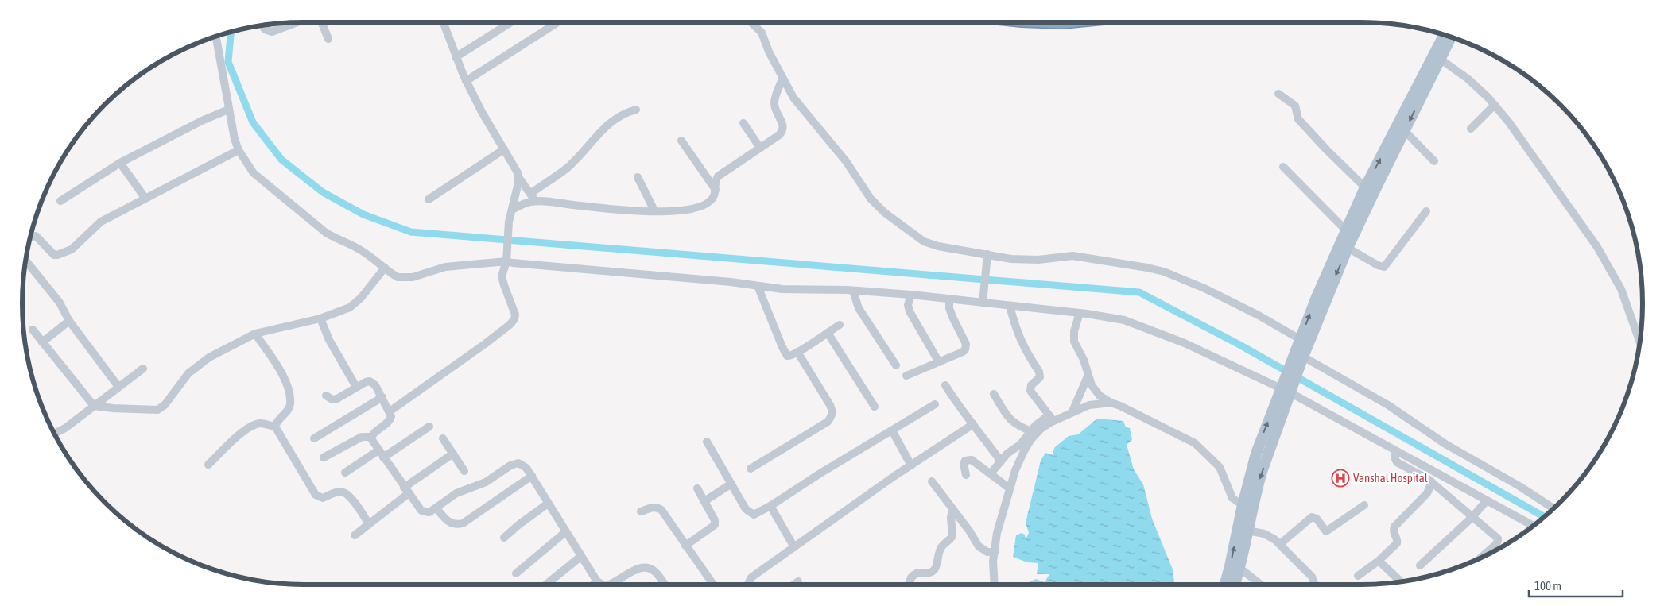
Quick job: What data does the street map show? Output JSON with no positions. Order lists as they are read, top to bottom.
{
  "places": {
    "hospital": ["Vanshal Hospital"]
  },
  "scale_bar": "100 m"
}
